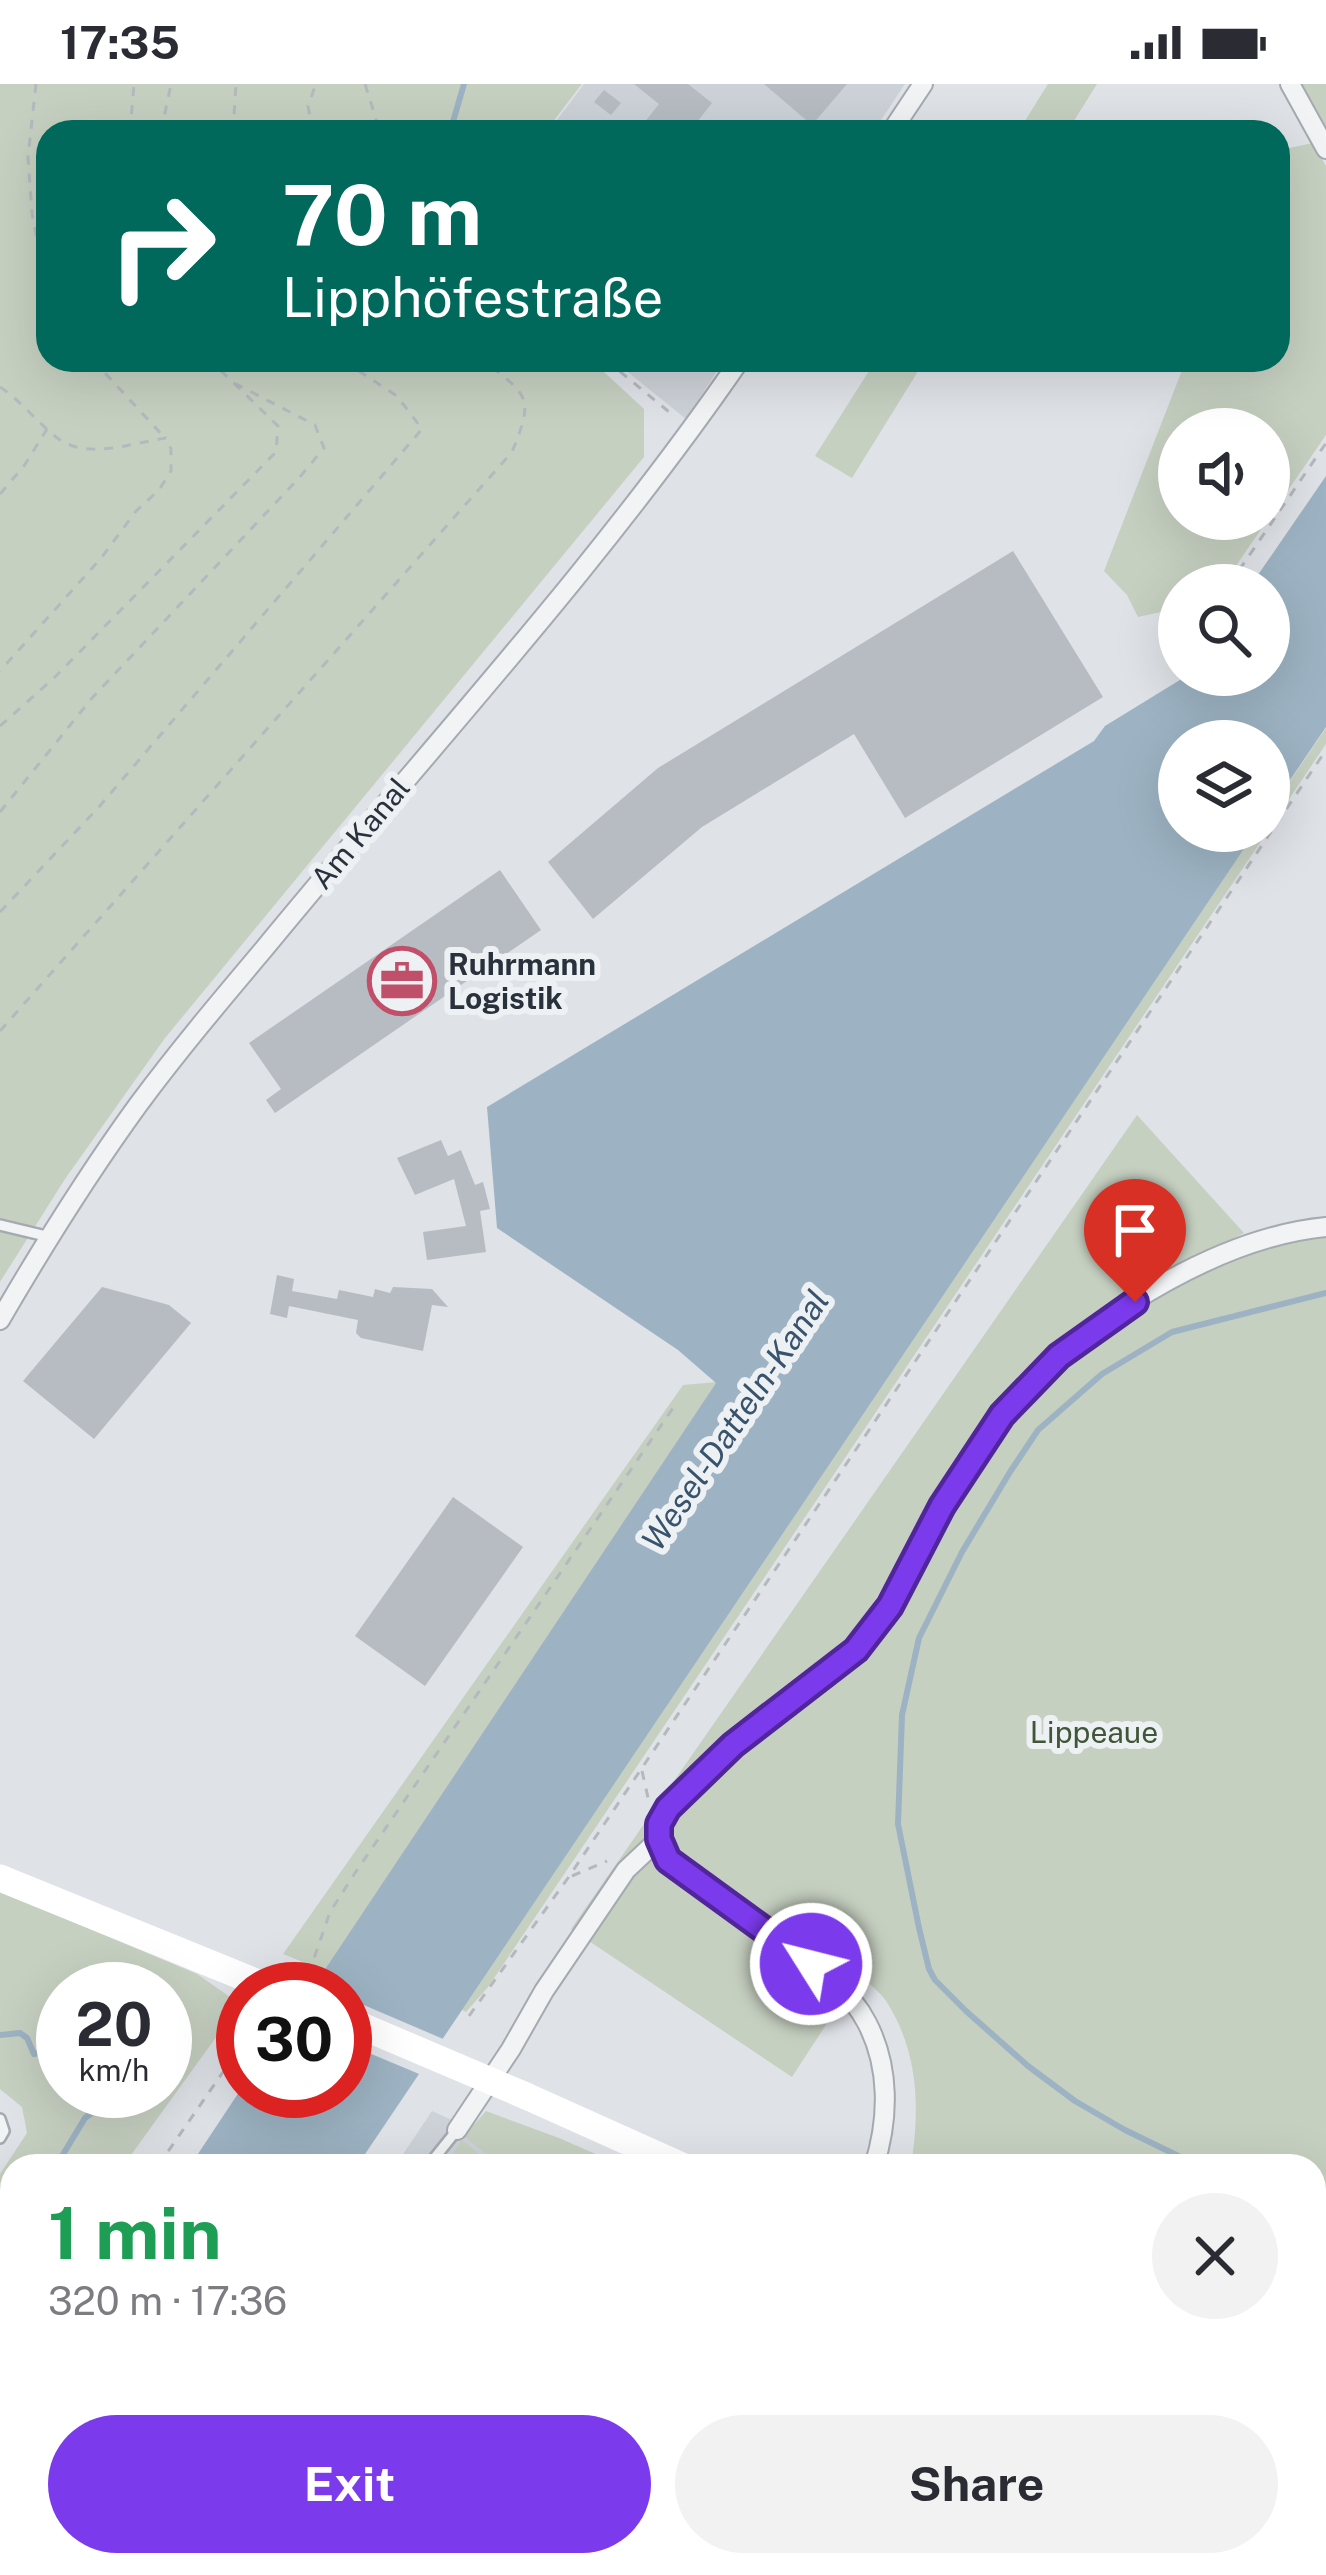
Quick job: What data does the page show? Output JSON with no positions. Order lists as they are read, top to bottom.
{
  "streets": {
    "street": ["Am Kanal"]
  },
  "water": ["Wesel-Datteln-Kanal"],
  "parks": ["Lippeaue"],
  "places": {
    "office": ["Ruhrmann Logistik"]
  },
  "page": {
    "status": "17:35",
    "turn": ["70 m", "Lipphöfestraße"],
    "speed": "20 km/h",
    "limit": "30",
    "heading": ["1 min", "320 m · 17:36"],
    "buttons": ["Exit", "Share"]
  }
}
